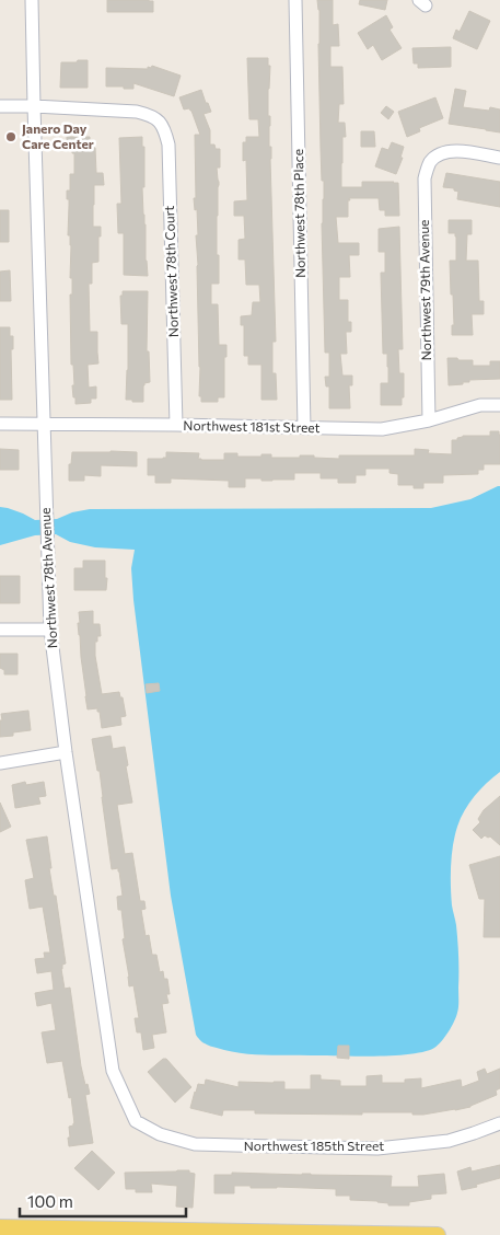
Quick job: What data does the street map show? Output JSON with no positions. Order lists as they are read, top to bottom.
{
  "streets": {
    "street": [
      "Northwest 78th Place",
      "Northwest 78th Court",
      "Northwest 79th Avenue",
      "Northwest 181st Street",
      "Northwest 78th Avenue",
      "Northwest 185th Street"
    ]
  },
  "crossings": [
    ["Northwest 78th Place", "Northwest 181st Street"],
    ["Northwest 78th Court", "Northwest 181st Street"],
    ["Northwest 78th Court", "Northwest 78th Avenue"],
    ["Northwest 79th Avenue", "Northwest 181st Street"],
    ["Northwest 181st Street", "Northwest 78th Avenue"],
    ["Northwest 78th Avenue", "Northwest 185th Street"]
  ],
  "places": ["Janero Day Care Center"],
  "scale_bar": "100 m"
}
